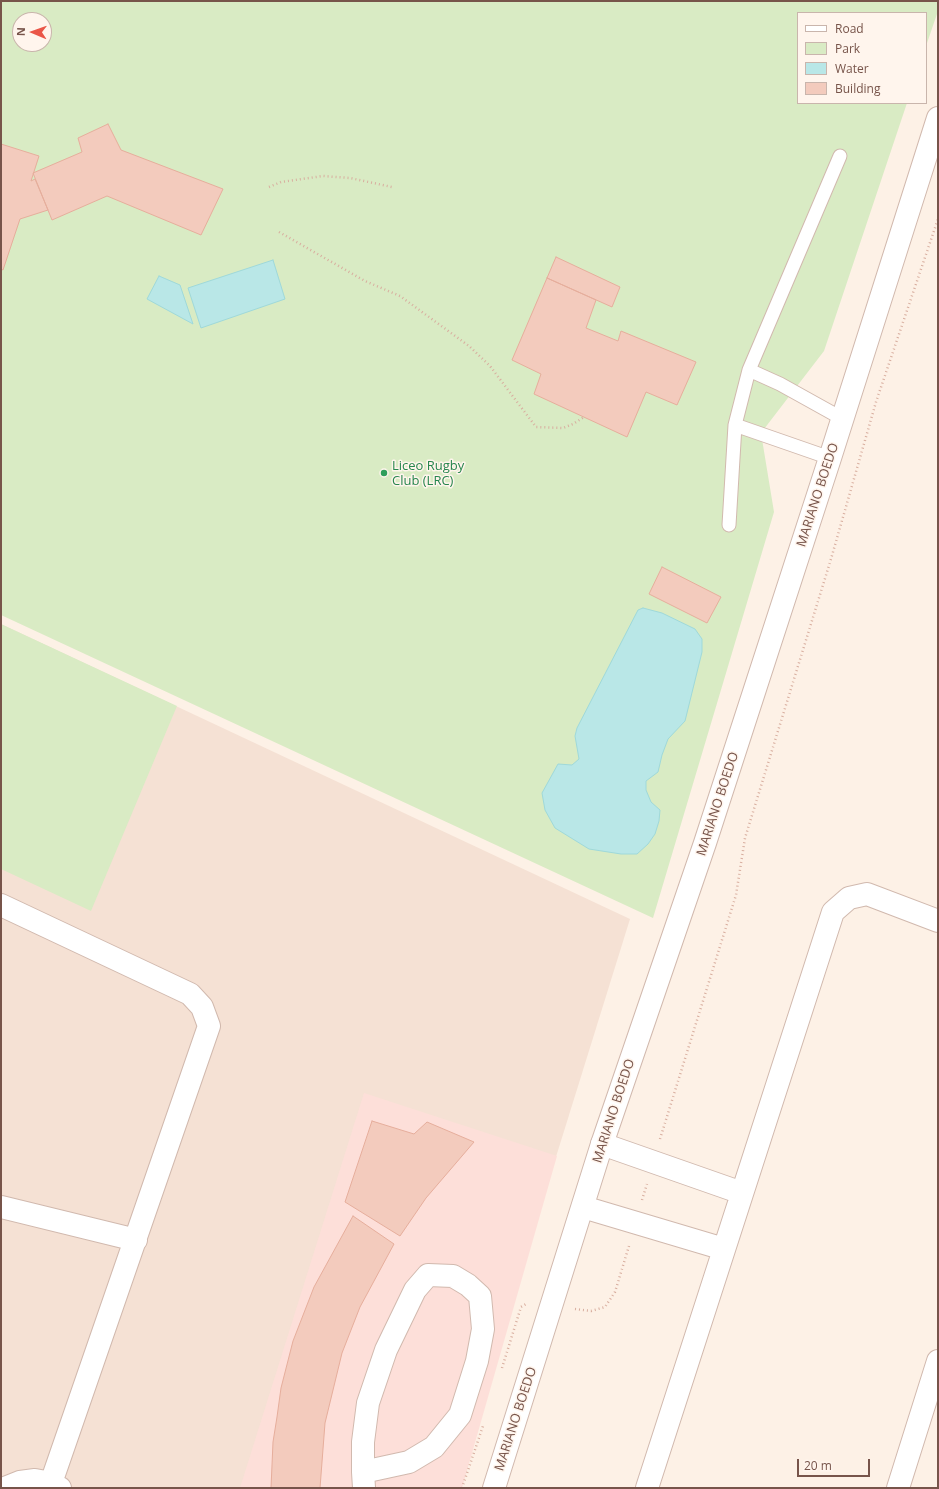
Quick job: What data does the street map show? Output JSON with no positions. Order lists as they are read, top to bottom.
{
  "streets": {
    "street": ["MARIANO BOEDO"]
  },
  "places": ["Liceo Rugby Club (LRC)"],
  "legend": [
    "Road",
    "Park",
    "Water",
    "Building"
  ],
  "scale_bar": "20 m",
  "north": "left"
}
